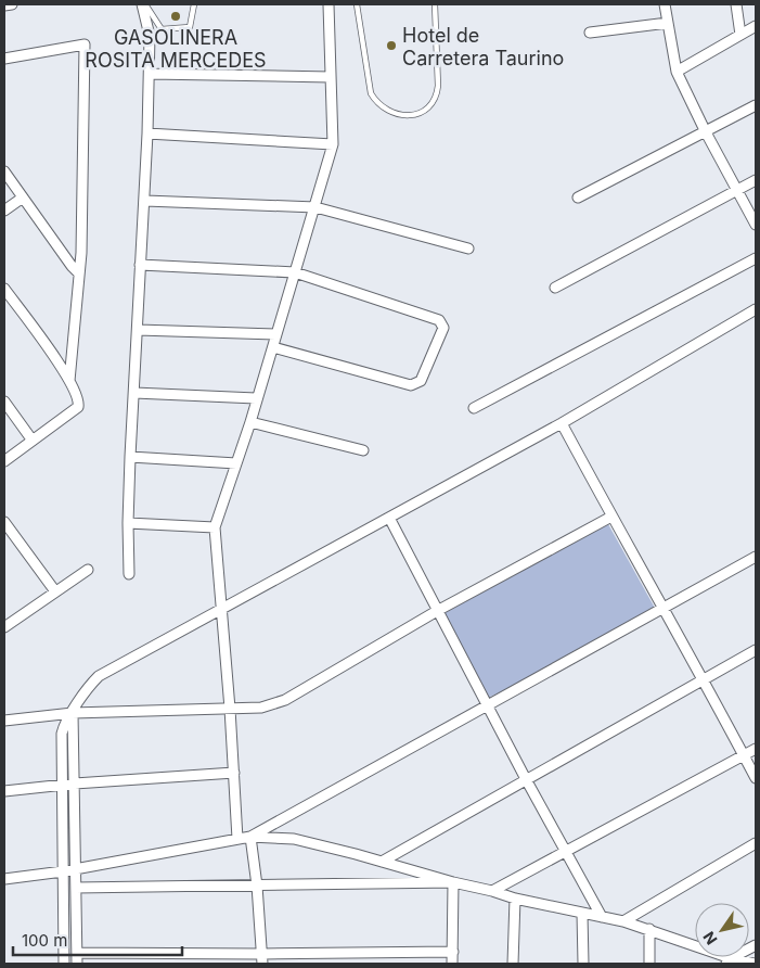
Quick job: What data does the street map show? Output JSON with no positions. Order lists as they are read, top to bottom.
{
  "places": ["GASOLINERA ROSITA MERCEDES", "Hotel de Carretera Taurino"],
  "scale_bar": "100 m",
  "north": "bottom left"
}
